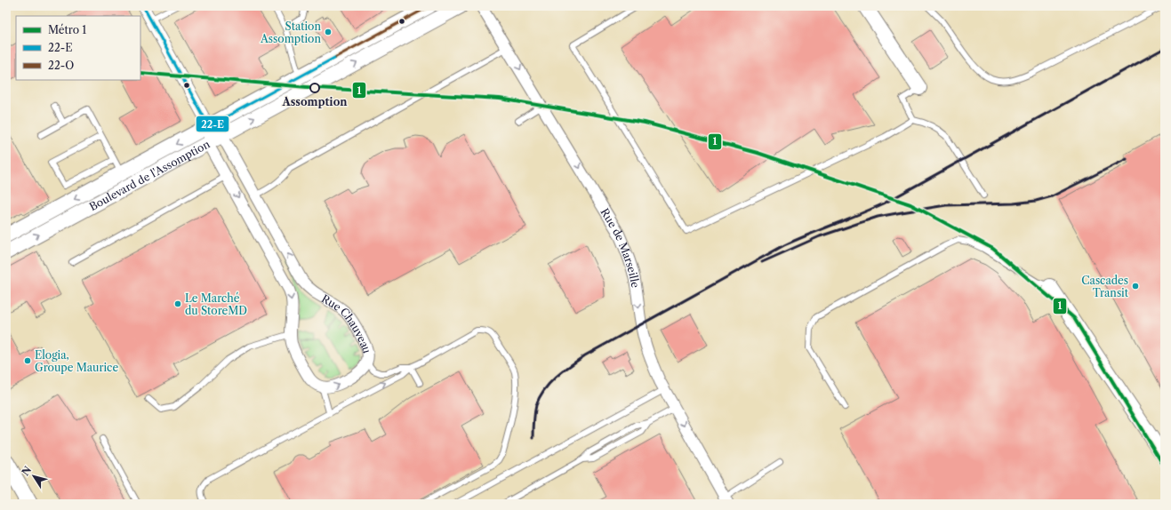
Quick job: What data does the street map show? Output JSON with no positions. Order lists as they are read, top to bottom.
{
  "streets": {
    "street": ["Boulevard de l'Assomption", "Rue de Marseille", "Rue Chauveau"]
  },
  "crossings": [
    ["Boulevard de l'Assomption", "Rue Chauveau"]
  ],
  "one_way": ["Rue de Marseille"],
  "places": [
    "Station Assomption",
    "Assomption",
    "Cascades Transit",
    "Le Marché du StoreMD",
    "Elogia, Groupe Maurice"
  ],
  "lines": ["transit line 22-E", "transit line 22-O", "metro line 1"],
  "legend": ["Métro 1", "22-E", "22-O"],
  "north": "top left"
}
